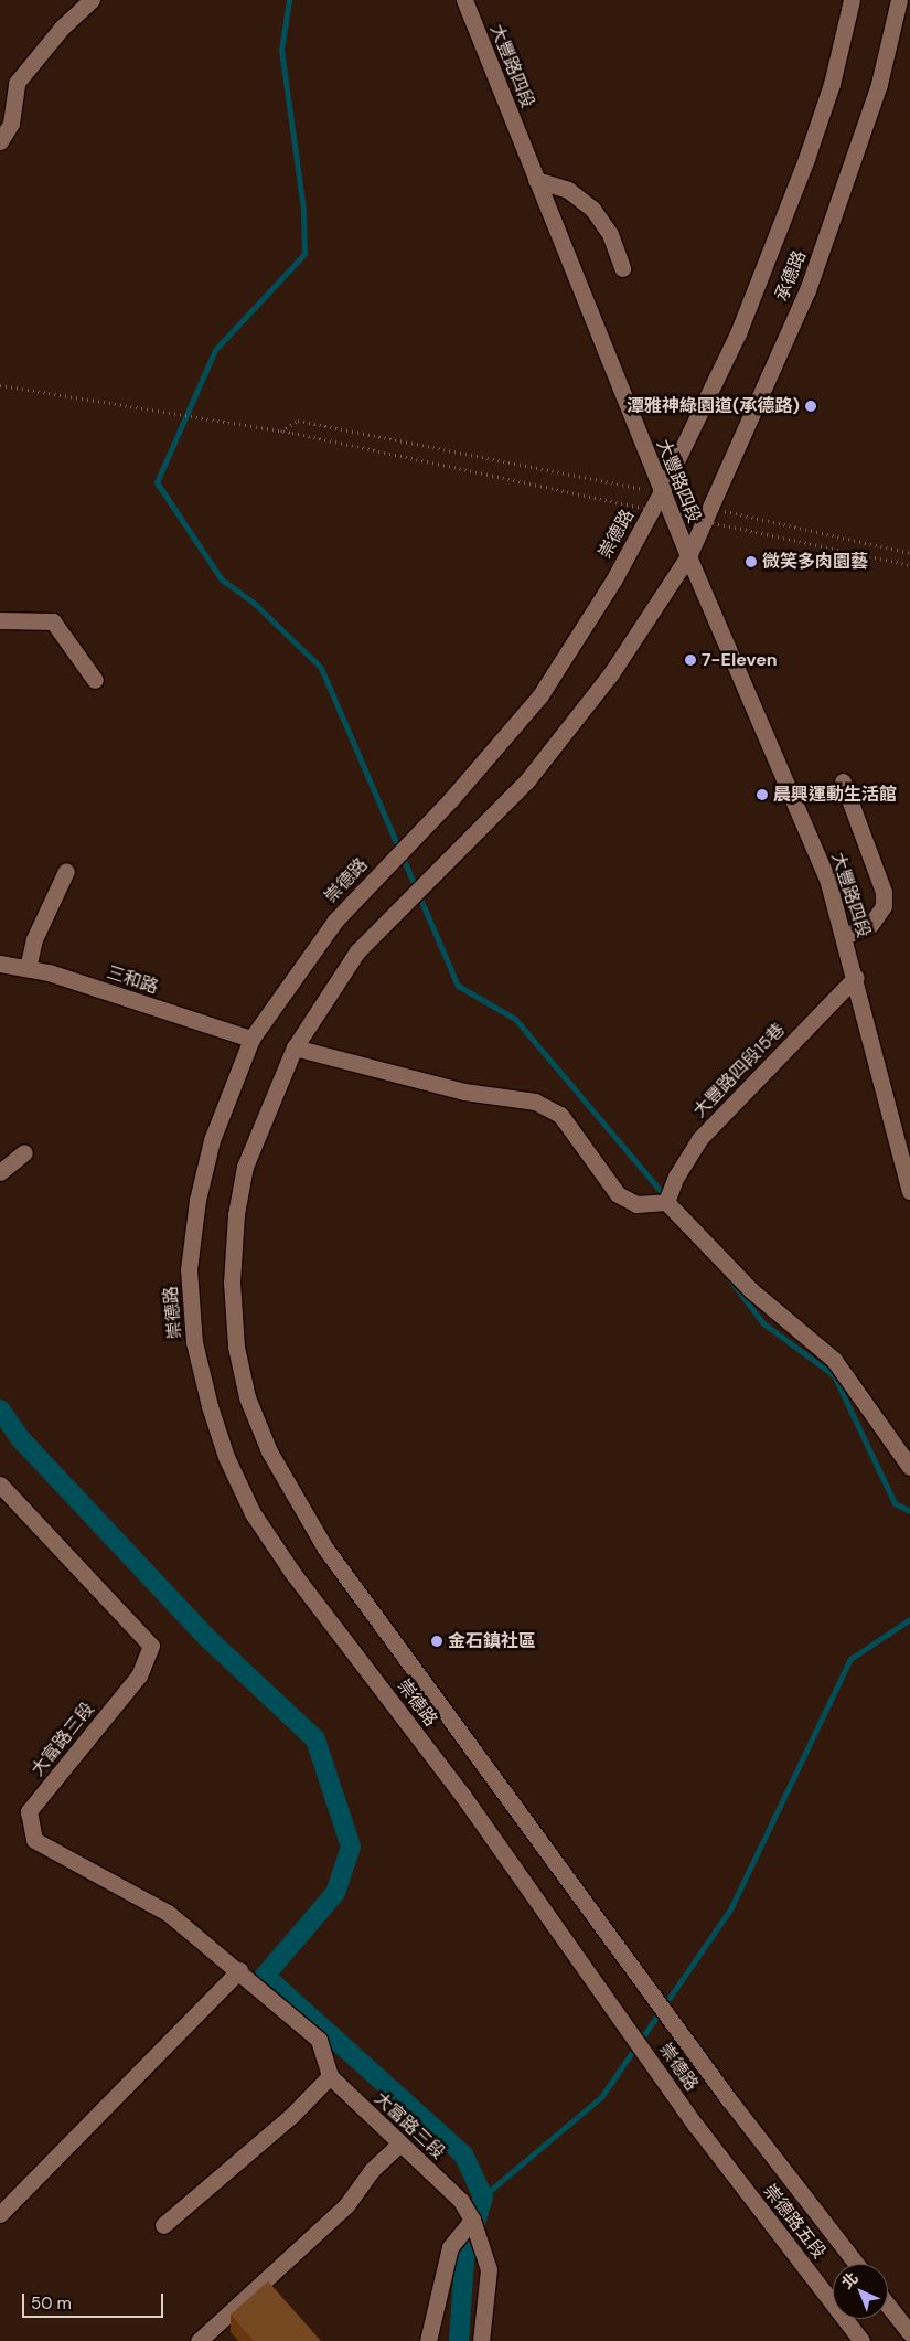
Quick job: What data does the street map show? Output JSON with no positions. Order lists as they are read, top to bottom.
{
  "streets": {
    "street": [
      "大豐路四段",
      "承德路",
      "崇德路",
      "三和路",
      "大豐路四段15巷",
      "大富路三段",
      "崇德路五段"
    ]
  },
  "crossings": [
    ["大豐路四段", "承德路"],
    ["大豐路四段", "崇德路"],
    ["大豐路四段", "大豐路四段15巷"],
    ["承德路", "崇德路"],
    ["崇德路", "三和路"],
    ["崇德路", "崇德路五段"]
  ],
  "places": [
    "潭雅神綠園道(承德路)",
    "微笑多肉園藝",
    "7-Eleven",
    "晨興運動生活館",
    "金石鎮社區"
  ],
  "scale_bar": "50 m",
  "north": "top left"
}
